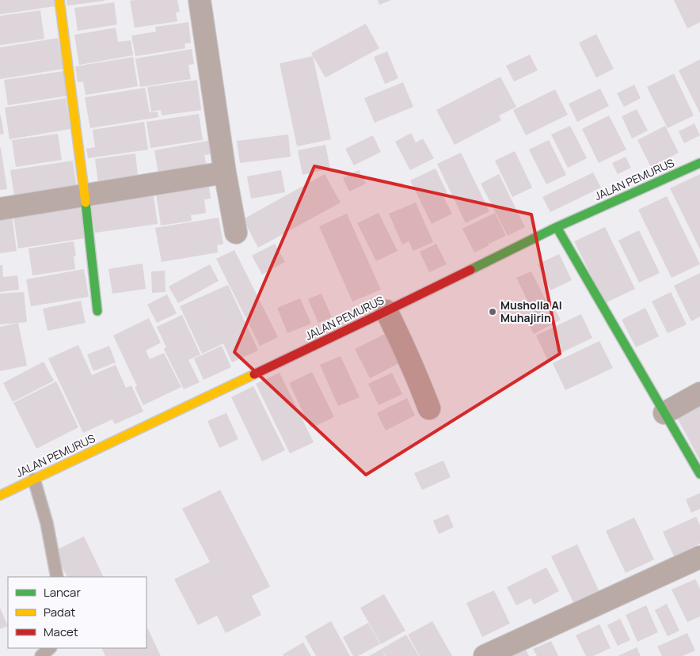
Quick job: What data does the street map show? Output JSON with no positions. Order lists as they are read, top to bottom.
{
  "streets": {
    "street": ["JALAN PEMURUS"]
  },
  "places": ["Musholla Al Muhajirin"],
  "legend": ["Lancar", "Padat", "Macet"]
}
